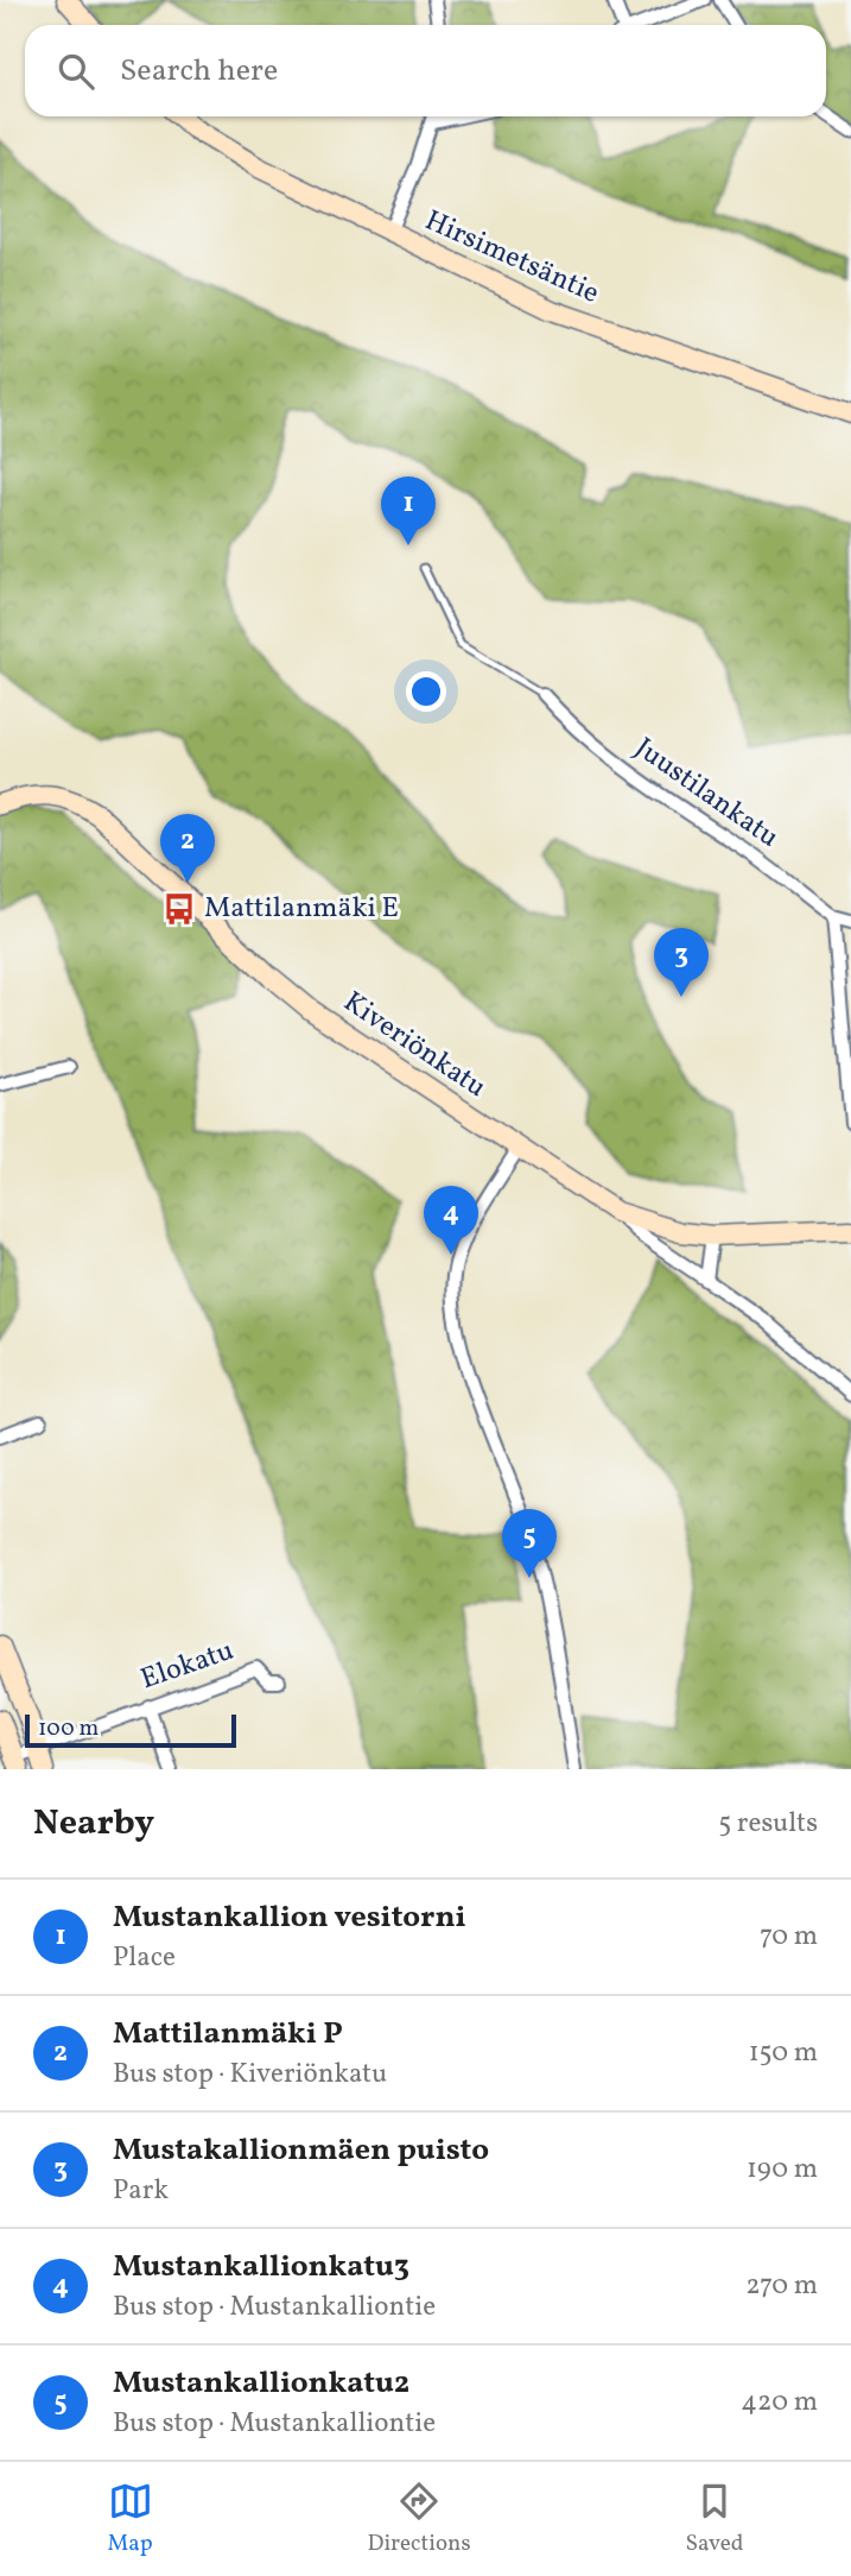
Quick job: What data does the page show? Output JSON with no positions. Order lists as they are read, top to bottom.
{
  "streets": {
    "street": [
      "Hirsimetsäntie",
      "Juustilankatu",
      "Kiveriönkatu",
      "Elokatu"
    ]
  },
  "places": {
    "bus stop": ["Mattilanmäki E"]
  },
  "scale_bar": "100 m",
  "page": {
    "search": "Search here",
    "pins": [
      "1",
      "2",
      "3",
      "4",
      "5"
    ],
    "scale": "100 m",
    "heading": ["Nearby", "5 results"],
    "list": [
      {
        "mark": "1",
        "name": "Mustankallion vesitorni",
        "note": "Place",
        "value": "70 m"
      },
      {
        "mark": "2",
        "name": "Mattilanmäki P",
        "note": "Bus stop · Kiveriönkatu",
        "value": "150 m"
      },
      {
        "mark": "3",
        "name": "Mustakallionmäen puisto",
        "note": "Park",
        "value": "190 m"
      },
      {
        "mark": "4",
        "name": "Mustankallionkatu3",
        "note": "Bus stop · Mustankalliontie",
        "value": "270 m"
      },
      {
        "mark": "5",
        "name": "Mustankallionkatu2",
        "note": "Bus stop · Mustankalliontie",
        "value": "420 m"
      }
    ],
    "nav": ["Map", "Directions", "Saved"]
  }
}
